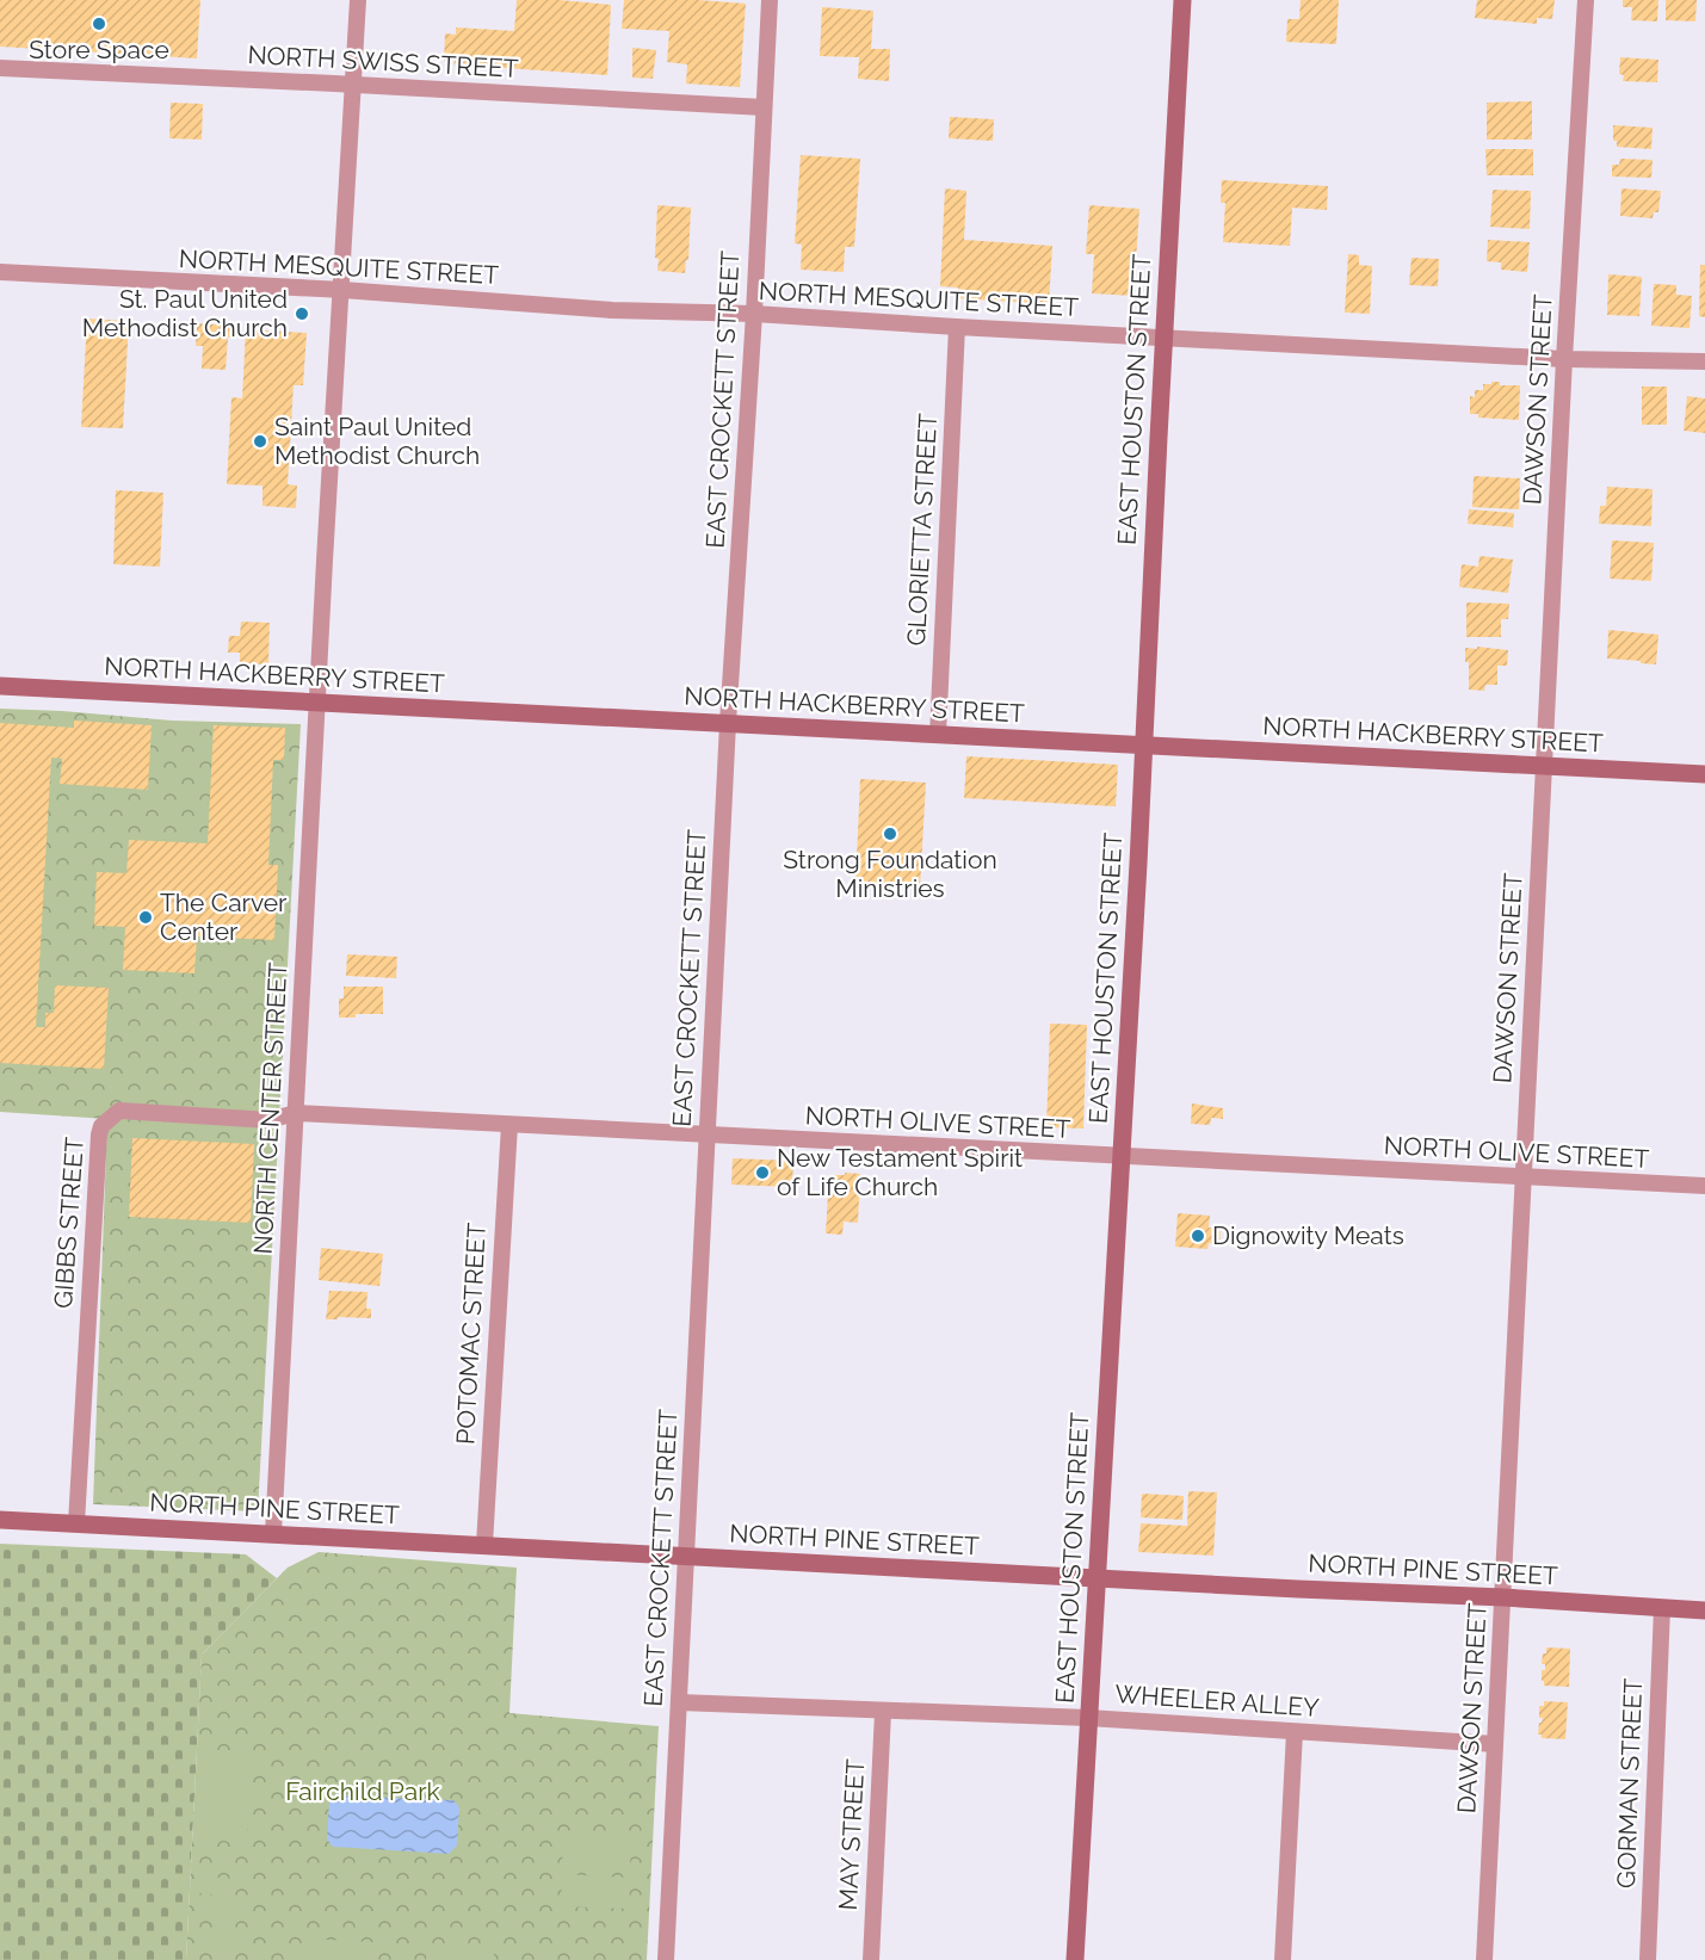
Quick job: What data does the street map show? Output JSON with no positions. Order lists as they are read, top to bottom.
{
  "streets": {
    "main road": ["EAST HOUSTON STREET", "NORTH HACKBERRY STREET", "NORTH PINE STREET"],
    "street": [
      "NORTH SWISS STREET",
      "NORTH MESQUITE STREET",
      "EAST CROCKETT STREET",
      "DAWSON STREET",
      "GLORIETTA STREET",
      "NORTH CENTER STREET",
      "NORTH OLIVE STREET",
      "GIBBS STREET",
      "POTOMAC STREET",
      "WHEELER ALLEY",
      "GORMAN STREET",
      "MAY STREET"
    ]
  },
  "crossings": [
    ["NORTH SWISS STREET", "EAST CROCKETT STREET"],
    ["NORTH SWISS STREET", "NORTH CENTER STREET"],
    ["NORTH MESQUITE STREET", "EAST CROCKETT STREET"],
    ["NORTH MESQUITE STREET", "EAST HOUSTON STREET"],
    ["NORTH MESQUITE STREET", "DAWSON STREET"],
    ["NORTH MESQUITE STREET", "GLORIETTA STREET"],
    ["NORTH MESQUITE STREET", "NORTH CENTER STREET"],
    ["EAST CROCKETT STREET", "NORTH HACKBERRY STREET"],
    ["EAST CROCKETT STREET", "NORTH OLIVE STREET"],
    ["EAST CROCKETT STREET", "NORTH PINE STREET"],
    ["EAST CROCKETT STREET", "WHEELER ALLEY"],
    ["EAST HOUSTON STREET", "NORTH HACKBERRY STREET"],
    ["EAST HOUSTON STREET", "NORTH OLIVE STREET"],
    ["EAST HOUSTON STREET", "NORTH PINE STREET"],
    ["EAST HOUSTON STREET", "WHEELER ALLEY"],
    ["DAWSON STREET", "NORTH HACKBERRY STREET"],
    ["DAWSON STREET", "NORTH OLIVE STREET"],
    ["DAWSON STREET", "NORTH PINE STREET"],
    ["DAWSON STREET", "WHEELER ALLEY"],
    ["GLORIETTA STREET", "NORTH HACKBERRY STREET"],
    ["NORTH HACKBERRY STREET", "NORTH CENTER STREET"],
    ["NORTH CENTER STREET", "NORTH OLIVE STREET"],
    ["NORTH CENTER STREET", "GIBBS STREET"],
    ["NORTH CENTER STREET", "NORTH PINE STREET"],
    ["NORTH OLIVE STREET", "GIBBS STREET"],
    ["NORTH OLIVE STREET", "POTOMAC STREET"],
    ["GIBBS STREET", "NORTH PINE STREET"],
    ["POTOMAC STREET", "NORTH PINE STREET"],
    ["NORTH PINE STREET", "GORMAN STREET"],
    ["WHEELER ALLEY", "MAY STREET"]
  ],
  "parks": ["Fairchild Park"],
  "places": [
    "Store Space",
    "St. Paul United Methodist Church",
    "Saint Paul United Methodist Church",
    "Strong Foundation Ministries",
    "The Carver Center",
    "New Testament Spirit of Life Church",
    "Dignowity Meats"
  ]
}
